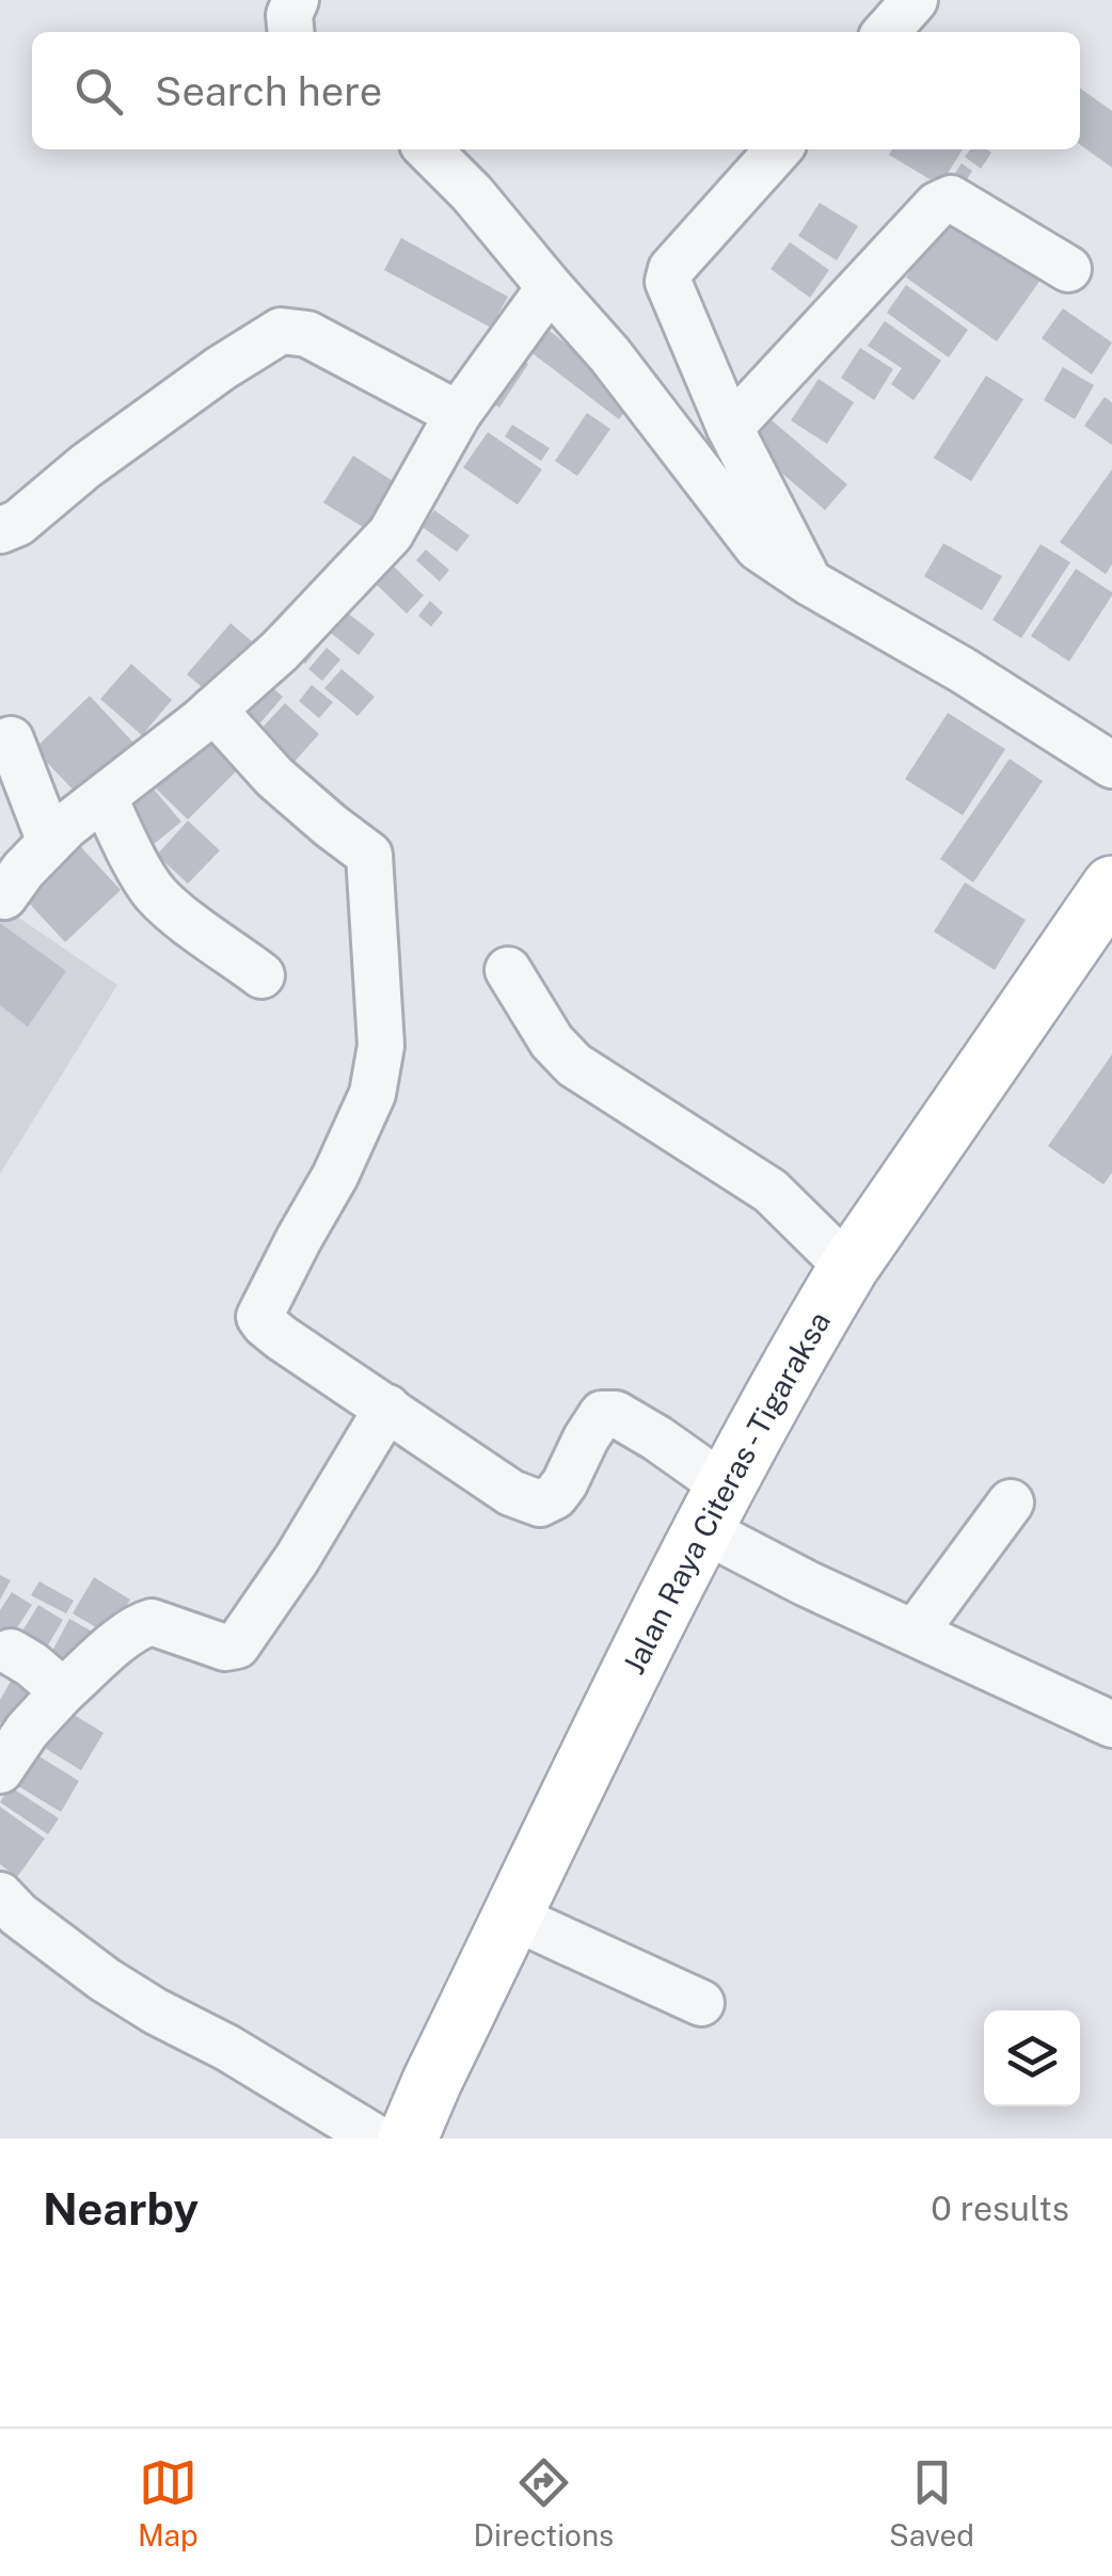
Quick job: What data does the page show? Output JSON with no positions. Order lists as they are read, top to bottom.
{
  "streets": {
    "main road": ["Jalan Raya Citeras - Tigaraksa"]
  },
  "page": {
    "search": "Search here",
    "heading": ["Nearby", "0 results"],
    "nav": ["Map", "Directions", "Saved"]
  }
}
